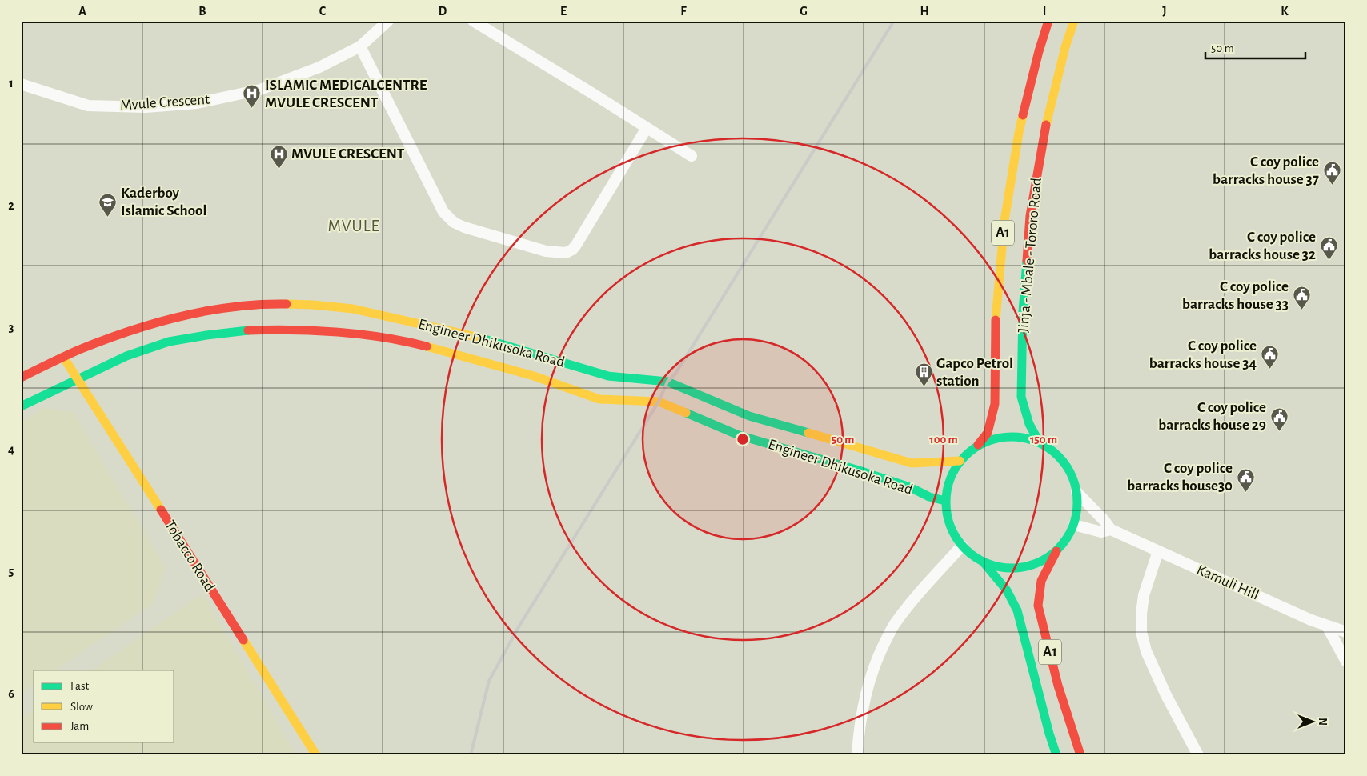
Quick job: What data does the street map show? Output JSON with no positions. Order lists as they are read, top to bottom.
{
  "streets": {
    "main road": [
      "A1",
      "Jinja - Mbale - Tororo Road",
      "Engineer Dhikusoka Road",
      "Tobacco Road"
    ],
    "street": ["Mvule Crescent", "Kamuli Hill"]
  },
  "crossings": [
    ["A1", "Jinja - Mbale - Tororo Road"],
    ["A1", "Engineer Dhikusoka Road"],
    ["A1", "Kamuli Hill"],
    ["Jinja - Mbale - Tororo Road", "Engineer Dhikusoka Road"],
    ["Jinja - Mbale - Tororo Road", "Kamuli Hill"],
    ["Engineer Dhikusoka Road", "Tobacco Road"],
    ["Engineer Dhikusoka Road", "Kamuli Hill"]
  ],
  "districts": ["MVULE"],
  "places": {
    "hospital": ["ISLAMIC MEDICALCENTRE MVULE CRESCENT", "MVULE CRESCENT"],
    "public building": [
      "C coy police barracks house 37",
      "C coy police barracks house 32",
      "C coy police barracks house 33",
      "C coy police barracks house 34",
      "C coy police barracks house 29",
      "C coy police barracks house30"
    ],
    "school or university": ["Kaderboy Islamic School"],
    "building": ["Gapco Petrol station"]
  },
  "legend": ["Fast", "Slow", "Jam"],
  "scale_bar": "50 m",
  "north": "right",
  "grid": {
    "columns": [
      "A",
      "B",
      "C",
      "D",
      "E",
      "F",
      "G",
      "H",
      "I",
      "J",
      "K"
    ],
    "rows": [
      "1",
      "2",
      "3",
      "4",
      "5",
      "6"
    ]
  },
  "rings": ["50 m", "100 m", "150 m"]
}
